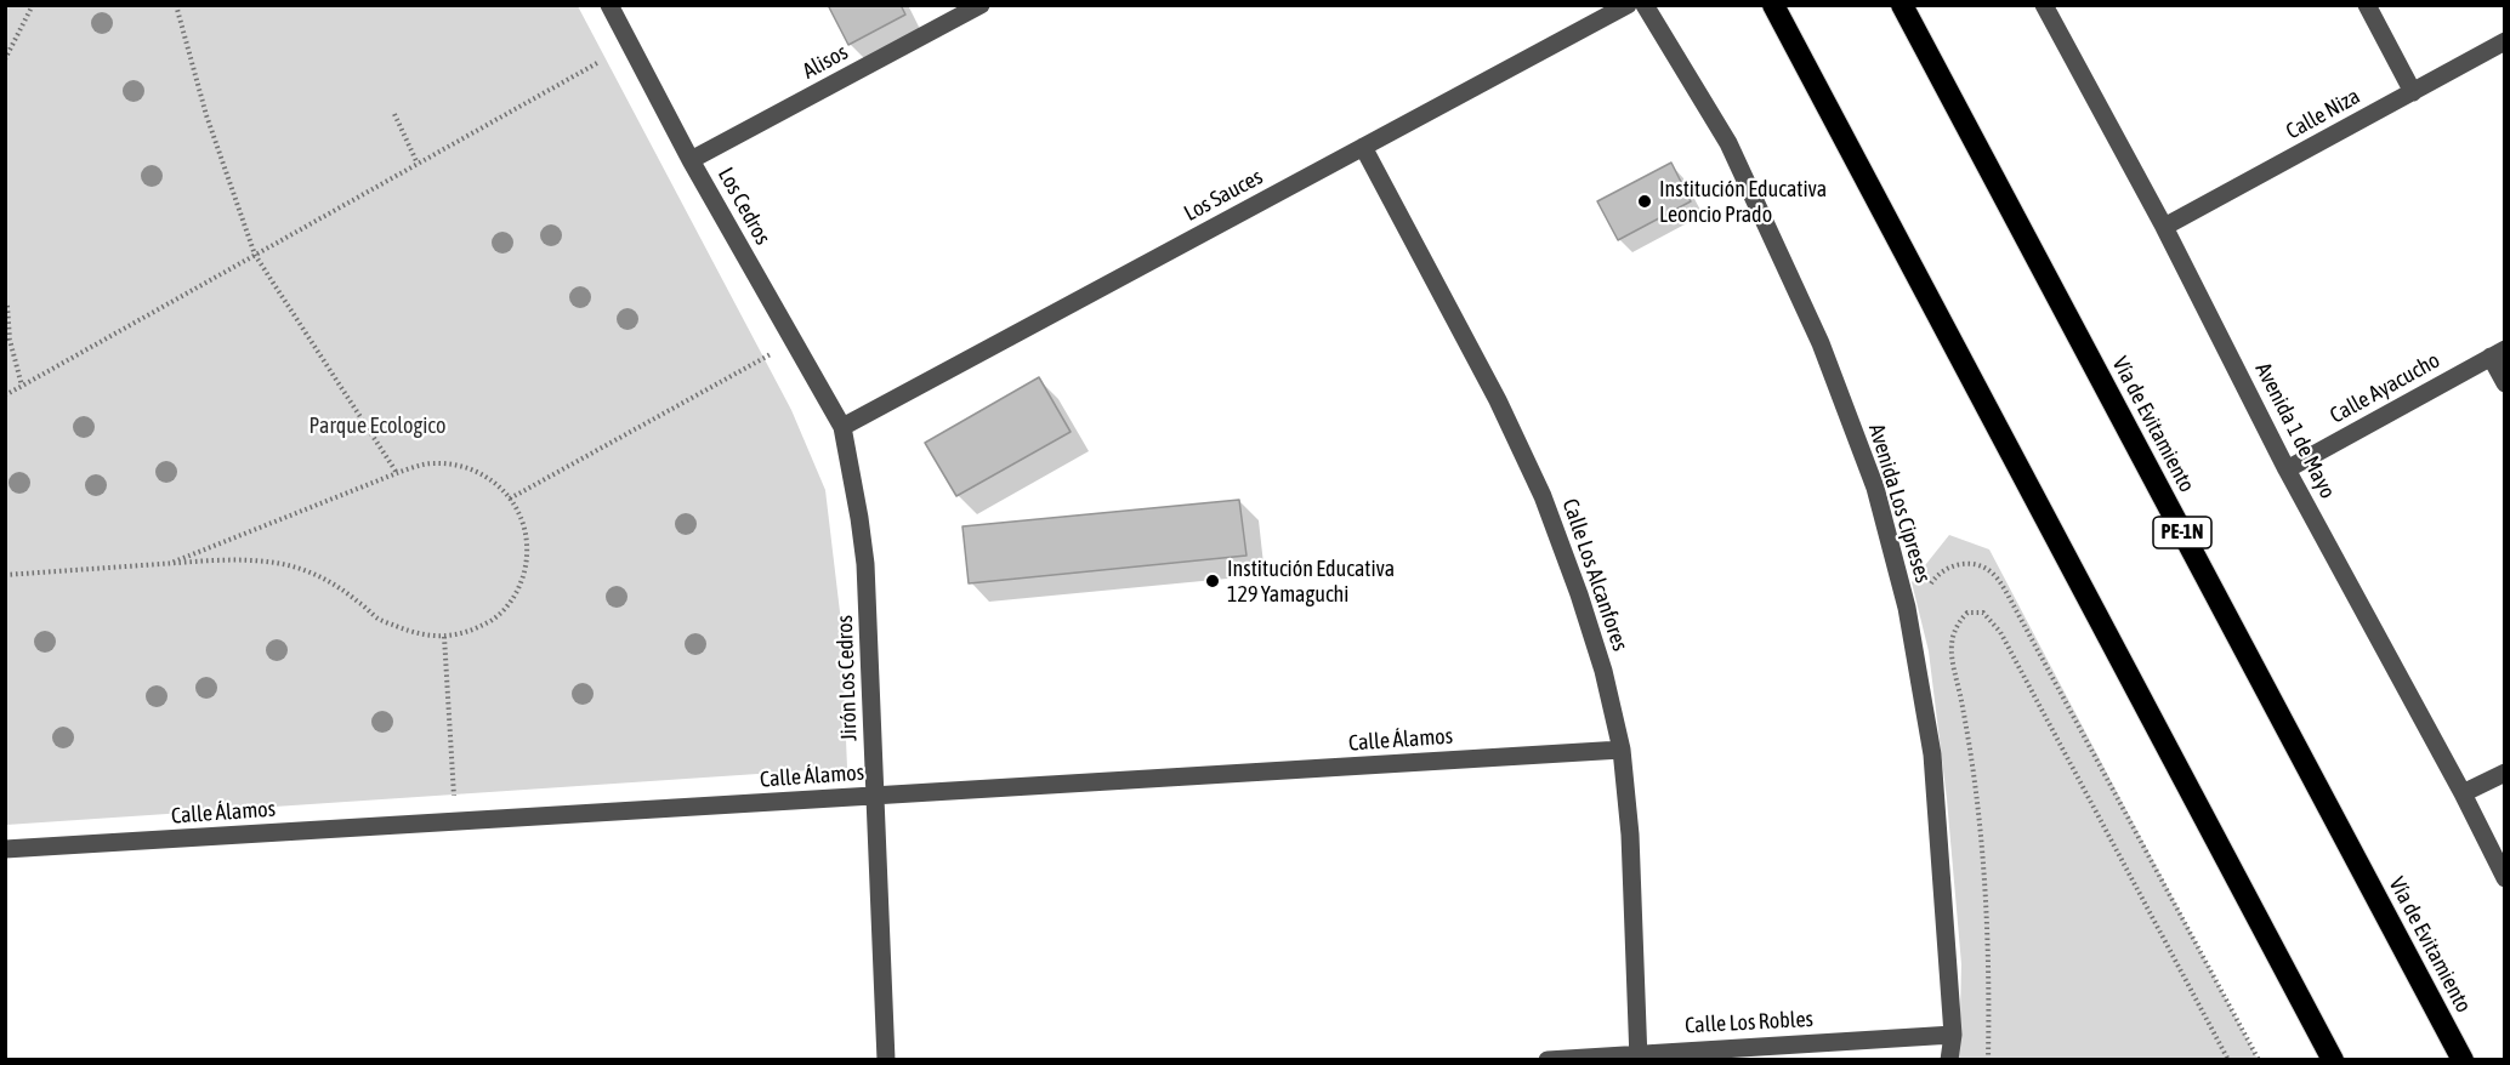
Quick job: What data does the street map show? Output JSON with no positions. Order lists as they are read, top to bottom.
{
  "streets": {
    "highway": ["Vía de Evitamiento", "PE-1N"],
    "street": [
      "Alisos",
      "Calle Niza",
      "Los Sauces",
      "Los Cedros",
      "Calle Ayacucho",
      "Avenida 1 de Mayo",
      "Avenida Los Cipreses",
      "Calle Los Alcanfores",
      "Jirón Los Cedros",
      "Calle Álamos",
      "Calle Los Robles"
    ]
  },
  "crossings": [
    ["Alisos", "Los Cedros"],
    ["Calle Niza", "Avenida 1 de Mayo"],
    ["Los Sauces", "Los Cedros"],
    ["Los Sauces", "Calle Los Alcanfores"],
    ["Los Sauces", "Jirón Los Cedros"],
    ["Los Cedros", "Jirón Los Cedros"],
    ["Calle Ayacucho", "Avenida 1 de Mayo"],
    ["Avenida Los Cipreses", "Calle Los Robles"],
    ["Calle Los Alcanfores", "Calle Álamos"],
    ["Calle Los Alcanfores", "Calle Los Robles"],
    ["Jirón Los Cedros", "Calle Álamos"]
  ],
  "parks": ["Parque Ecologico"],
  "places": ["Institución Educativa Leoncio Prado", "Institución Educativa 129 Yamaguchi"]
}
